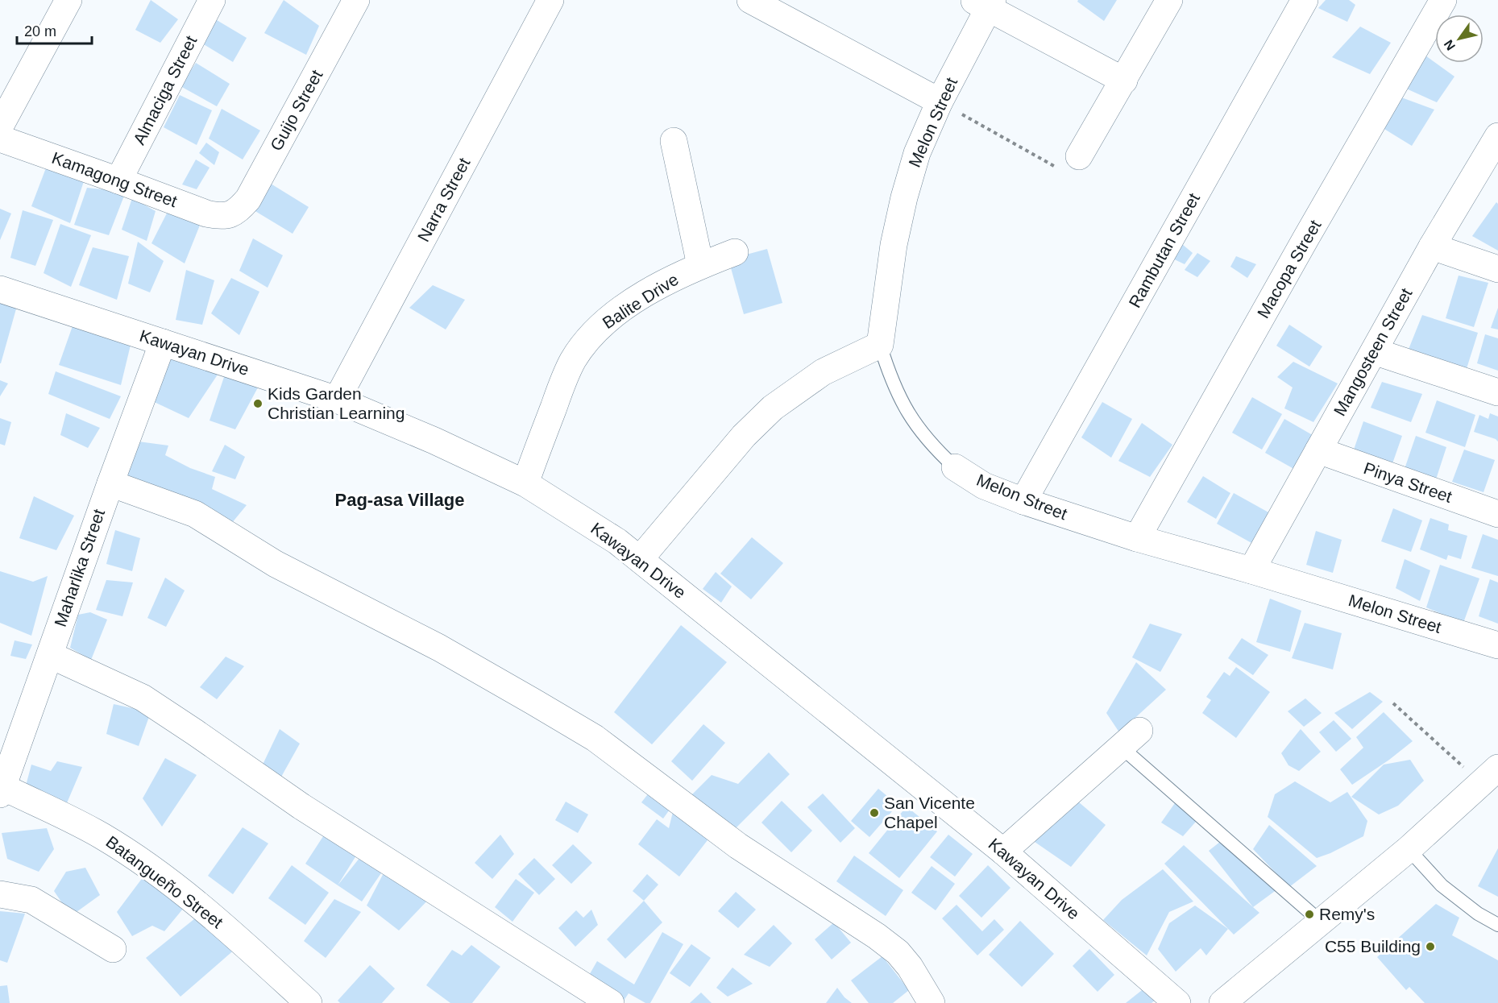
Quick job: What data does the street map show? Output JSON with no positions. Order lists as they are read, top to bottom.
{
  "streets": {
    "street": [
      "Almaciga Street",
      "Guijo Street",
      "Melon Street",
      "Kamagong Street",
      "Narra Street",
      "Rambutan Street",
      "Macopa Street",
      "Balite Drive",
      "Mangosteen Street",
      "Kawayan Drive",
      "Pinya Street",
      "Maharlika Street",
      "Batangueño Street"
    ]
  },
  "crossings": [
    ["Almaciga Street", "Kamagong Street"],
    ["Guijo Street", "Kamagong Street"],
    ["Melon Street", "Rambutan Street"],
    ["Melon Street", "Macopa Street"],
    ["Melon Street", "Mangosteen Street"],
    ["Narra Street", "Kawayan Drive"],
    ["Balite Drive", "Kawayan Drive"],
    ["Mangosteen Street", "Pinya Street"],
    ["Kawayan Drive", "Maharlika Street"],
    ["Maharlika Street", "Batangueño Street"]
  ],
  "districts": ["Pag-asa Village"],
  "places": [
    "Kids Garden Christian Learning",
    "San Vicente Chapel",
    "Remy's",
    "C55 Building"
  ],
  "scale_bar": "20 m",
  "north": "bottom left"
}
